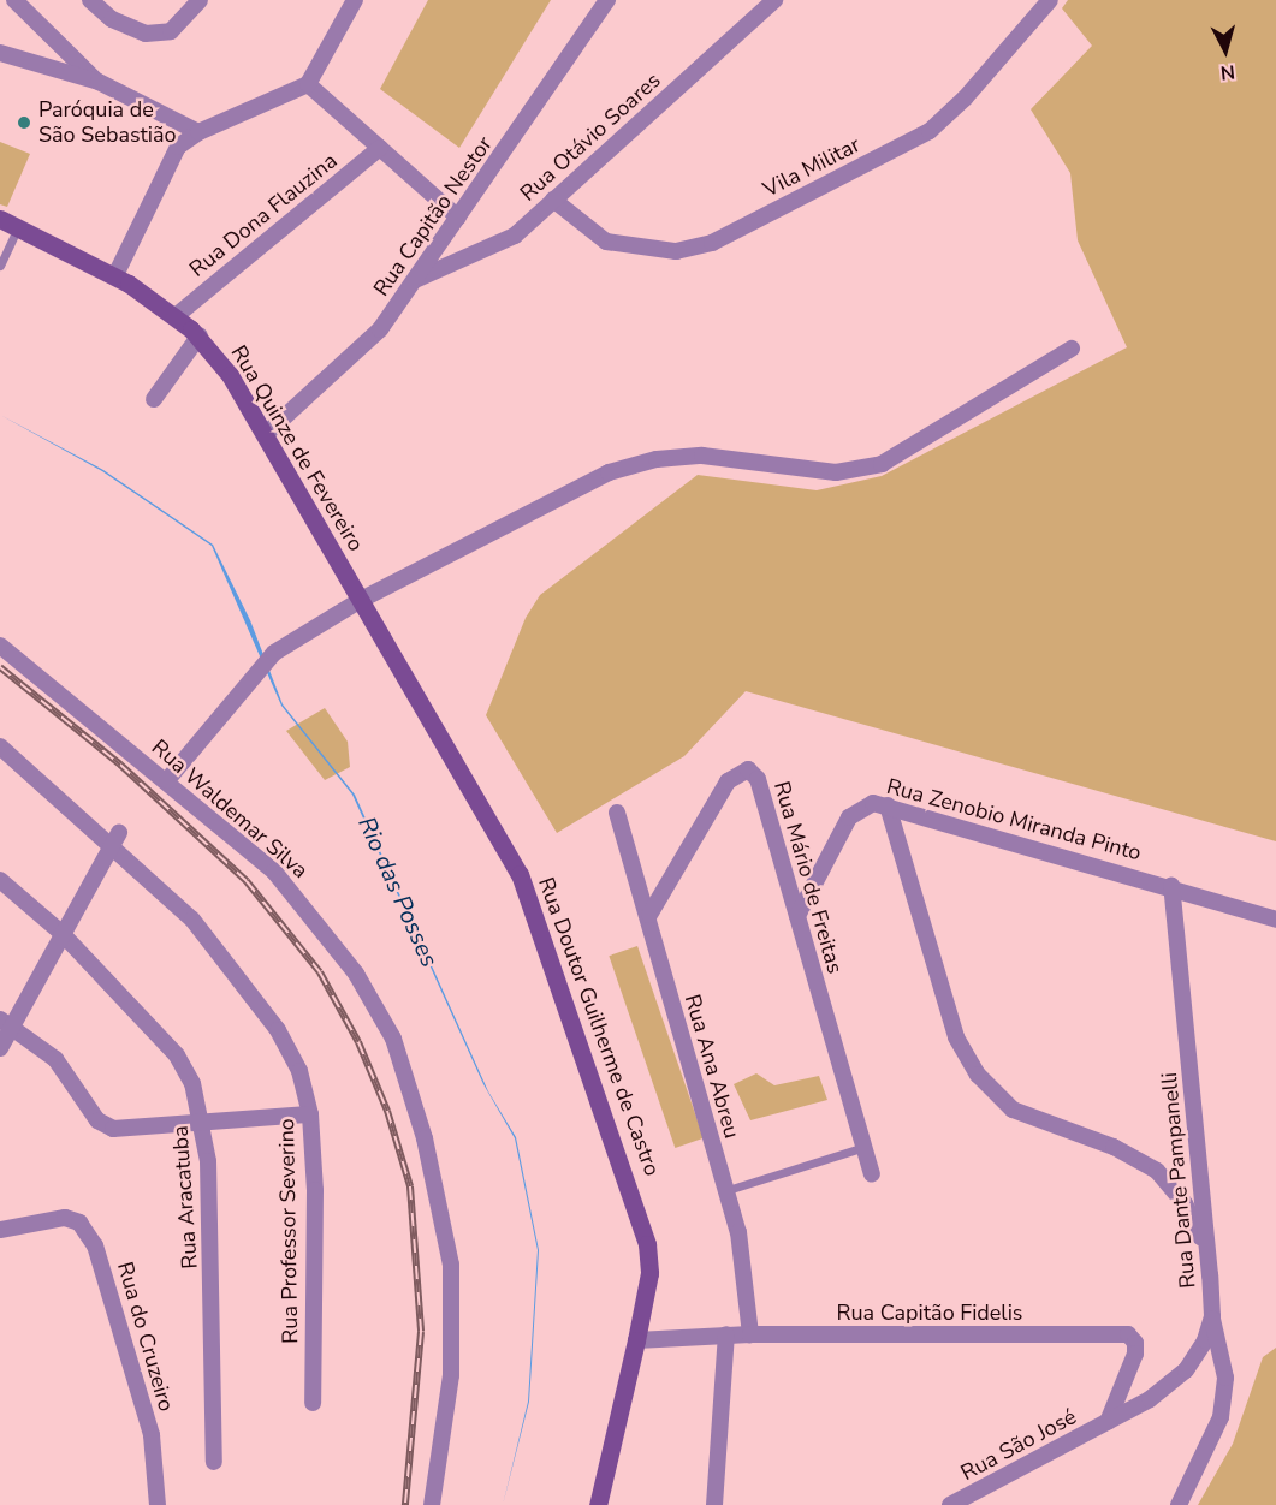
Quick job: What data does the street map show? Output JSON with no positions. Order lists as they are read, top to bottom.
{
  "streets": {
    "main road": ["Rua Quinze de Fevereiro", "Rua Doutor Guilherme de Castro"],
    "street": [
      "Rua Otávio Soares",
      "Vila Militar",
      "Rua Dona Flauzina",
      "Rua Capitão Nestor",
      "Rua Waldemar Silva",
      "Rua Zenobio Miranda Pinto",
      "Rua Mário de Freitas",
      "Rua Ana Abreu",
      "Rua Dante Pampanelli",
      "Rua Aracatuba",
      "Rua Professor Severino",
      "Rua Capitão Fidelis",
      "Rua do Cruzeiro",
      "Rua São José"
    ]
  },
  "crossings": [
    ["Rua Otávio Soares", "Vila Militar"],
    ["Rua Otávio Soares", "Rua Capitão Nestor"],
    ["Rua Dona Flauzina", "Rua Quinze de Fevereiro"],
    ["Rua Capitão Nestor", "Rua Quinze de Fevereiro"],
    ["Rua Quinze de Fevereiro", "Rua Doutor Guilherme de Castro"],
    ["Rua Zenobio Miranda Pinto", "Rua Mário de Freitas"],
    ["Rua Zenobio Miranda Pinto", "Rua Dante Pampanelli"],
    ["Rua Mário de Freitas", "Rua Ana Abreu"],
    ["Rua Doutor Guilherme de Castro", "Rua Capitão Fidelis"],
    ["Rua Ana Abreu", "Rua Capitão Fidelis"],
    ["Rua Dante Pampanelli", "Rua Capitão Fidelis"],
    ["Rua Dante Pampanelli", "Rua São José"],
    ["Rua Capitão Fidelis", "Rua São José"]
  ],
  "water": ["Rio das Posses"],
  "places": ["Paróquia de São Sebastião"],
  "north": "bottom"
}
